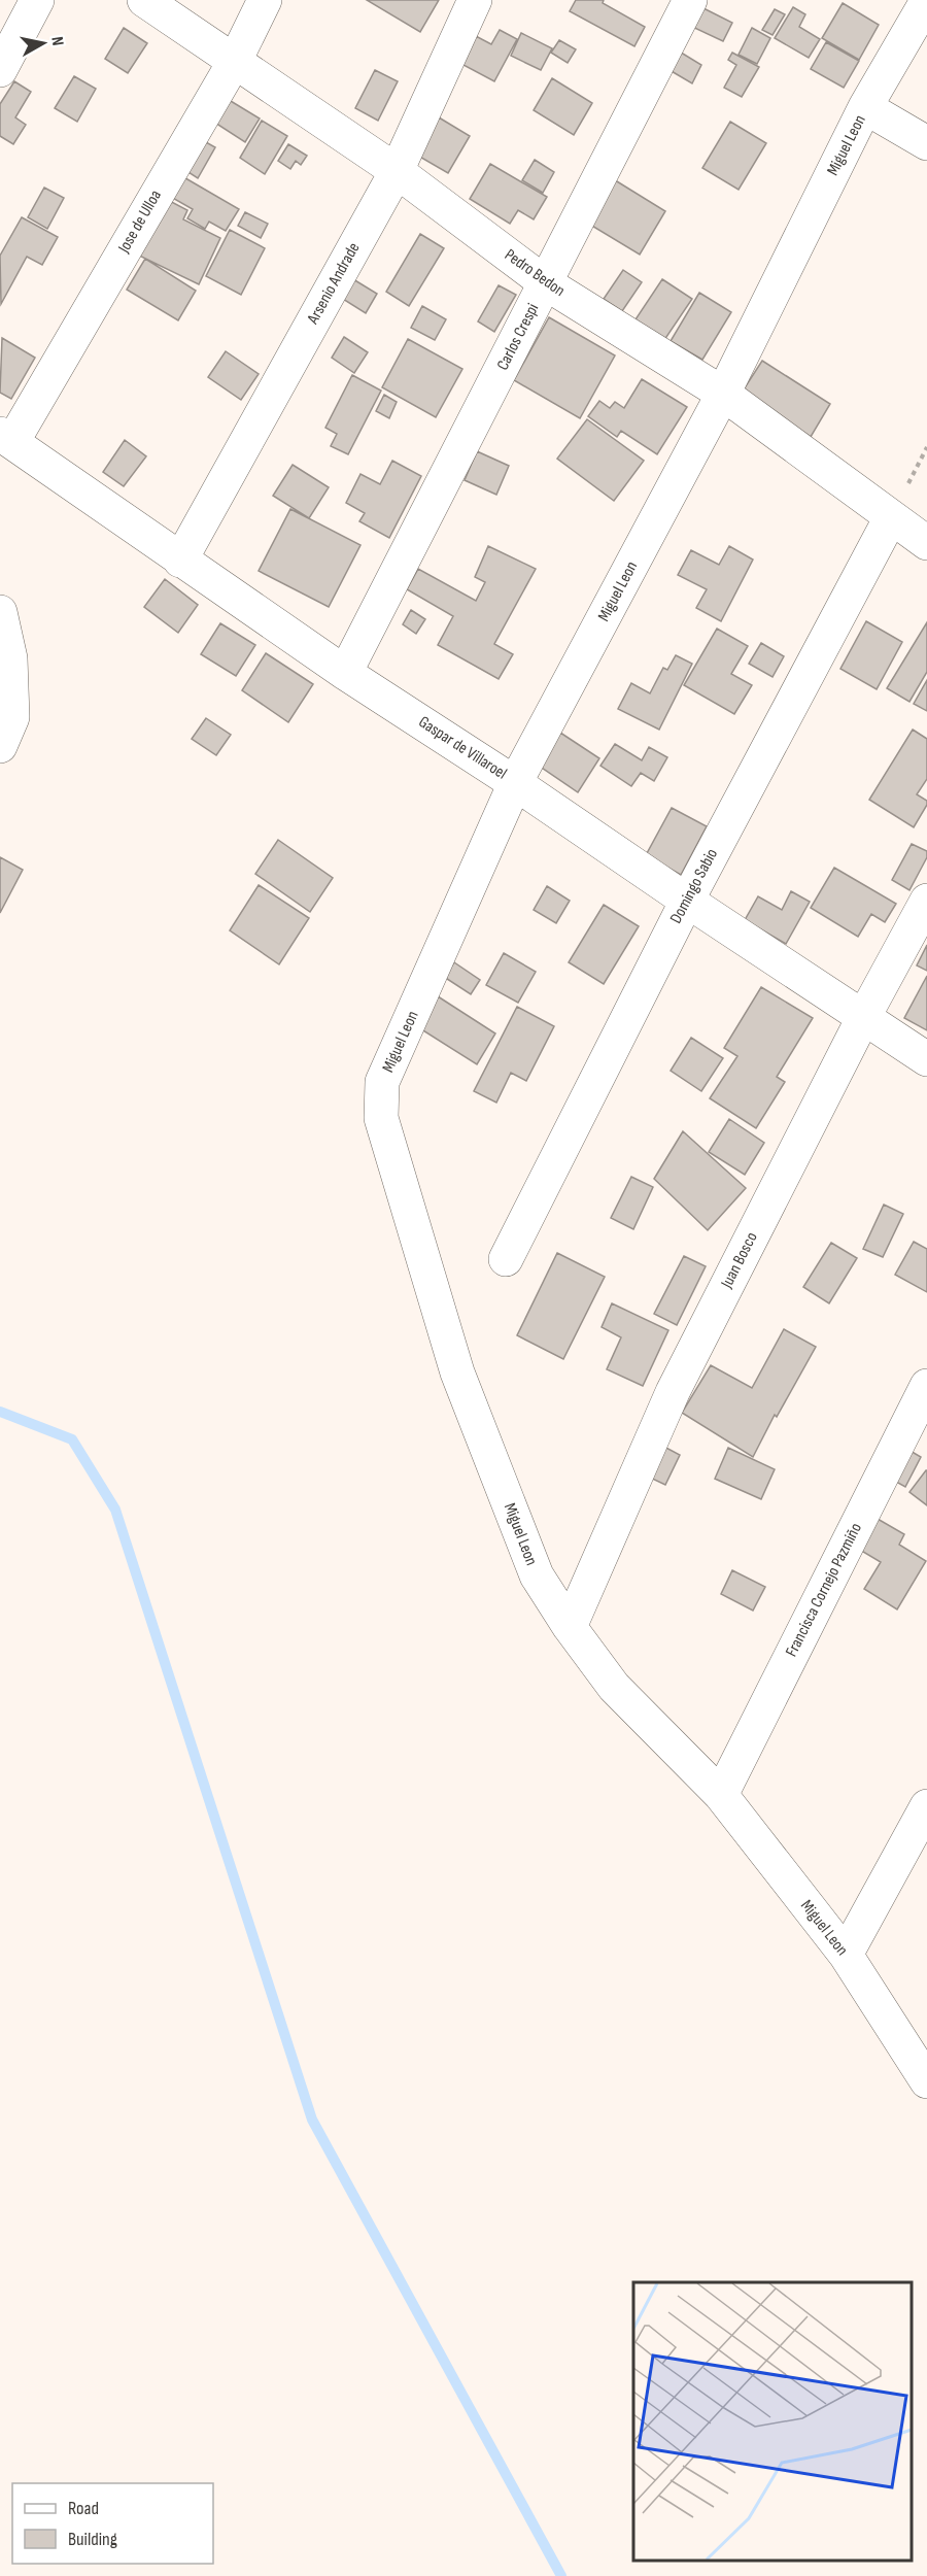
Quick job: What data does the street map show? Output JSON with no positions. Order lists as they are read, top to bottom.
{
  "streets": {
    "street": [
      "Miguel Leon",
      "Jose de Ulloa",
      "Pedro Bedon",
      "Arsenio Andrade",
      "Carlos Crespi",
      "Gaspar de Villaroel",
      "Domingo Sabio",
      "Juan Bosco",
      "Francisca Cornejo Pazmiño"
    ]
  },
  "crossings": [
    ["Miguel Leon", "Pedro Bedon"],
    ["Miguel Leon", "Gaspar de Villaroel"],
    ["Miguel Leon", "Juan Bosco"],
    ["Miguel Leon", "Francisca Cornejo Pazmiño"],
    ["Jose de Ulloa", "Pedro Bedon"],
    ["Jose de Ulloa", "Gaspar de Villaroel"],
    ["Pedro Bedon", "Arsenio Andrade"],
    ["Pedro Bedon", "Carlos Crespi"],
    ["Pedro Bedon", "Domingo Sabio"],
    ["Arsenio Andrade", "Gaspar de Villaroel"],
    ["Carlos Crespi", "Gaspar de Villaroel"],
    ["Gaspar de Villaroel", "Domingo Sabio"],
    ["Gaspar de Villaroel", "Juan Bosco"]
  ],
  "legend": ["Road", "Building"],
  "north": "right"
}
